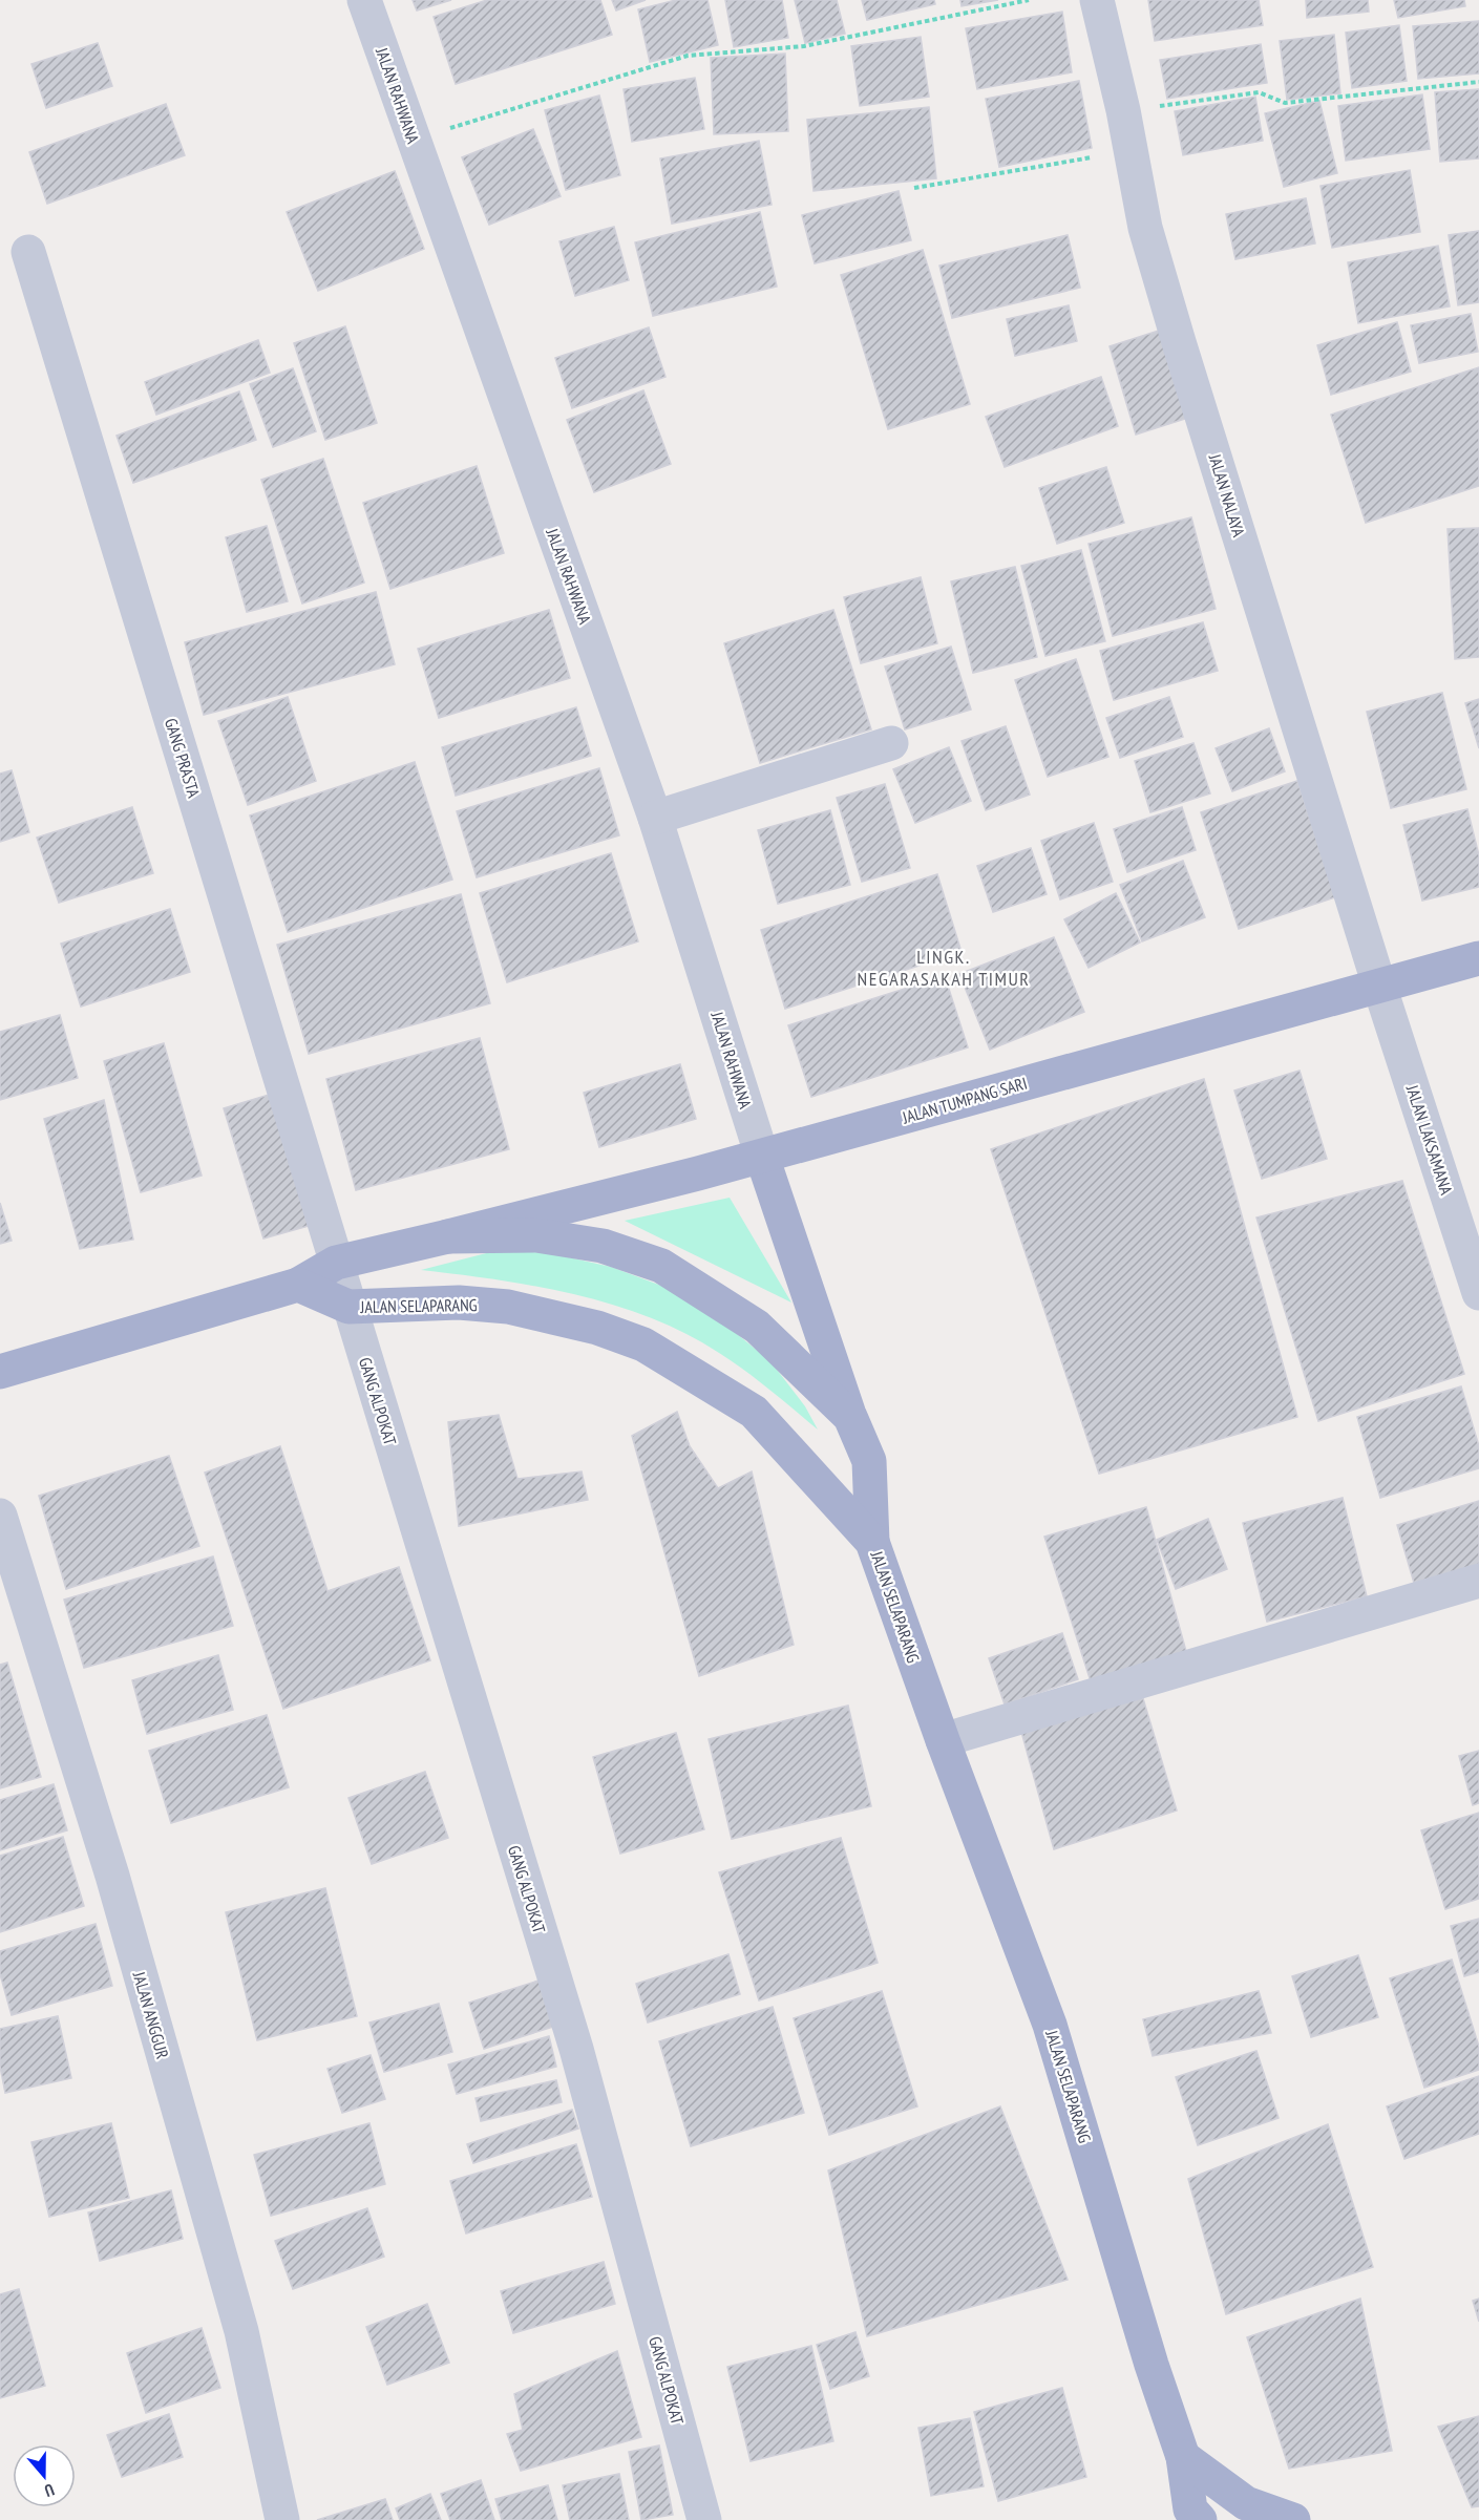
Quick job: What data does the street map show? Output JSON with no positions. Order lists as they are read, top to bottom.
{
  "streets": {
    "main road": ["JALAN TUMPANG SARI", "JALAN SELAPARANG"],
    "street": [
      "JALAN RAHWANA",
      "JALAN NALAYA",
      "GANG PRASTA",
      "JALAN LAKSAMANA",
      "GANG ALPOKAT",
      "JALAN ANGGUR"
    ]
  },
  "crossings": [
    ["JALAN RAHWANA", "JALAN TUMPANG SARI"],
    ["JALAN NALAYA", "JALAN TUMPANG SARI"],
    ["JALAN NALAYA", "JALAN LAKSAMANA"],
    ["GANG PRASTA", "JALAN TUMPANG SARI"],
    ["GANG PRASTA", "GANG ALPOKAT"],
    ["JALAN TUMPANG SARI", "JALAN LAKSAMANA"],
    ["JALAN TUMPANG SARI", "JALAN SELAPARANG"],
    ["JALAN TUMPANG SARI", "GANG ALPOKAT"],
    ["JALAN SELAPARANG", "GANG ALPOKAT"]
  ],
  "districts": ["LINGK. NEGARASAKAH TIMUR"],
  "north": "bottom"
}
